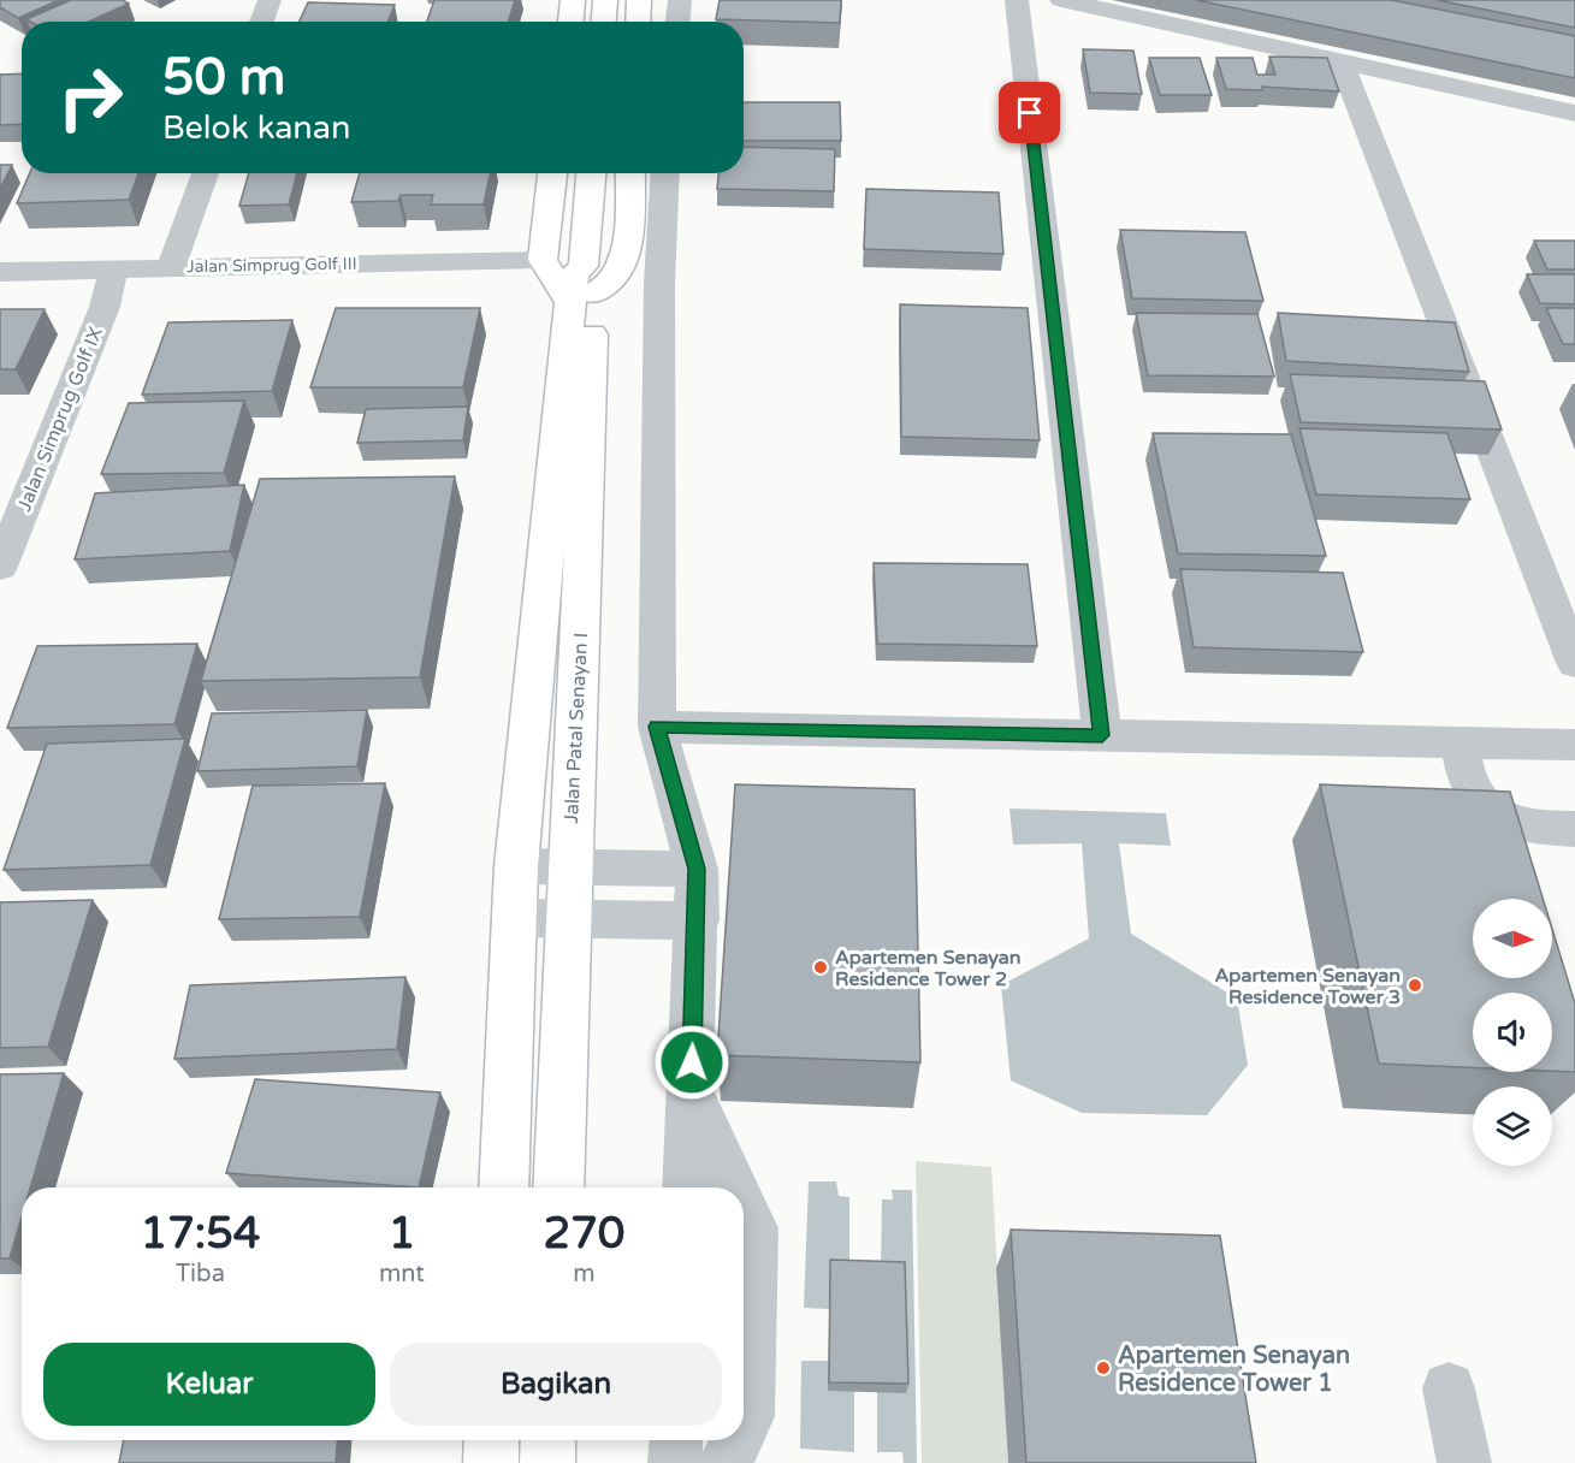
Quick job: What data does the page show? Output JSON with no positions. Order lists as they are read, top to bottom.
{
  "streets": {
    "main road": ["Jalan Patal Senayan I"],
    "street": ["Jalan Simprug Golf III", "Jalan Simprug Golf IX"]
  },
  "crossings": [
    ["Jalan Simprug Golf III", "Jalan Simprug Golf IX"]
  ],
  "places": ["Apartemen Senayan Residence Tower 2", "Apartemen Senayan Residence Tower 3", "Apartemen Senayan Residence Tower 1"],
  "north": "right",
  "page": {
    "turn": ["50 m", "Belok kanan"],
    "eta": [
      "17:54",
      "Tiba",
      "1",
      "mnt",
      "270",
      "m"
    ],
    "buttons": ["Keluar", "Bagikan"]
  }
}
